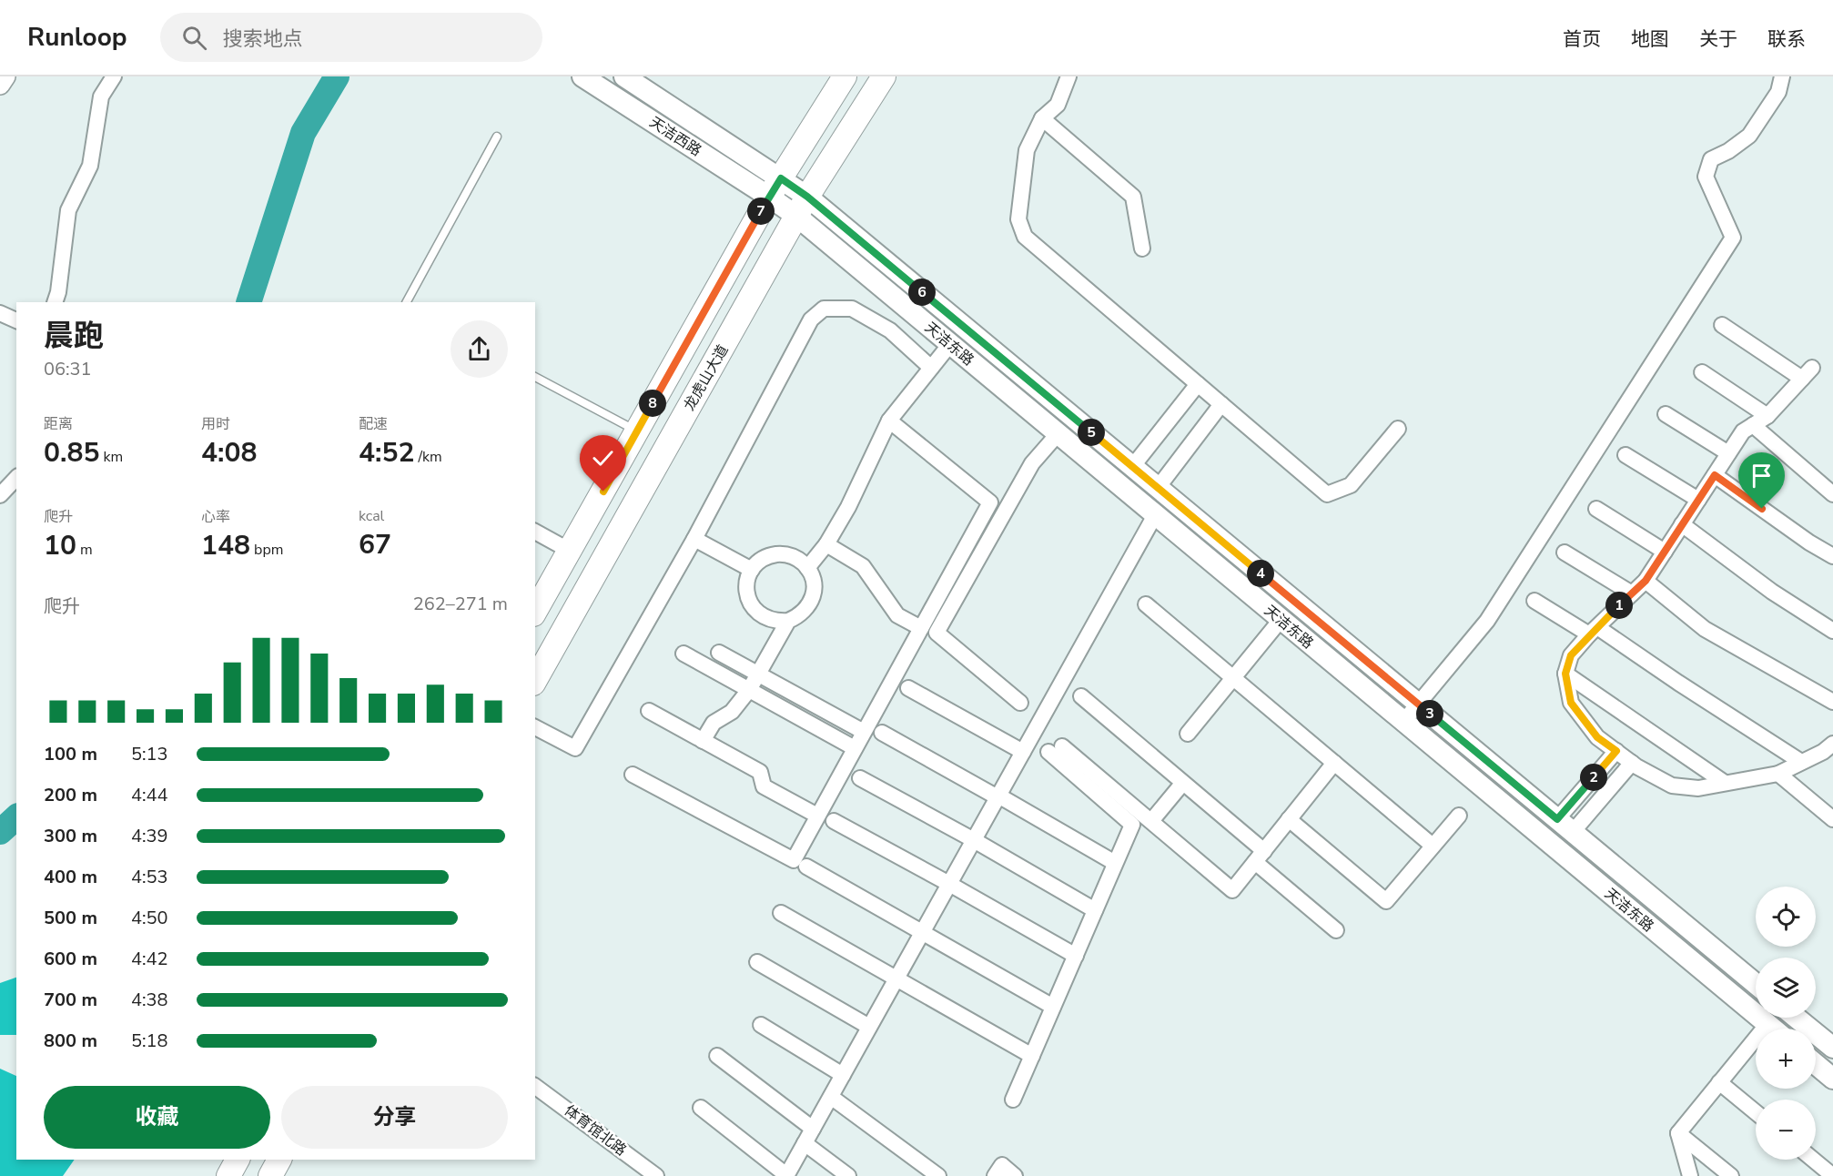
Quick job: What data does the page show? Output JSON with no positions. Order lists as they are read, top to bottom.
{
  "streets": {
    "main road": ["天洁西路", "天洁东路", "龙虎山大道"],
    "street": ["体育馆北路"]
  },
  "crossings": [
    ["天洁西路", "天洁东路"],
    ["天洁东路", "龙虎山大道"]
  ],
  "page": {
    "header": "Runloop",
    "search": "搜索地点",
    "nav": [
      "首页",
      "地图",
      "关于",
      "联系"
    ],
    "pins": [
      "7",
      "6",
      "8",
      "5",
      "4",
      "1",
      "3",
      "2"
    ],
    "heading": ["晨跑", "06:31"],
    "stats": [
      ["距离", "0.85 km"],
      ["用时", "4:08"],
      ["配速", "4:52 /km"],
      ["爬升", "10 m"],
      ["心率", "148 bpm"],
      ["kcal", "67"]
    ],
    "chart": ["爬升", "262–271 m"],
    "list": [
      {
        "name": "100 m",
        "note": "5:13"
      },
      {
        "name": "200 m",
        "note": "4:44"
      },
      {
        "name": "300 m",
        "note": "4:39"
      },
      {
        "name": "400 m",
        "note": "4:53"
      },
      {
        "name": "500 m",
        "note": "4:50"
      },
      {
        "name": "600 m",
        "note": "4:42"
      },
      {
        "name": "700 m",
        "note": "4:38"
      },
      {
        "name": "800 m",
        "note": "5:18"
      }
    ],
    "map_buttons": ["+", "−"],
    "buttons": ["收藏", "分享"]
  }
}
